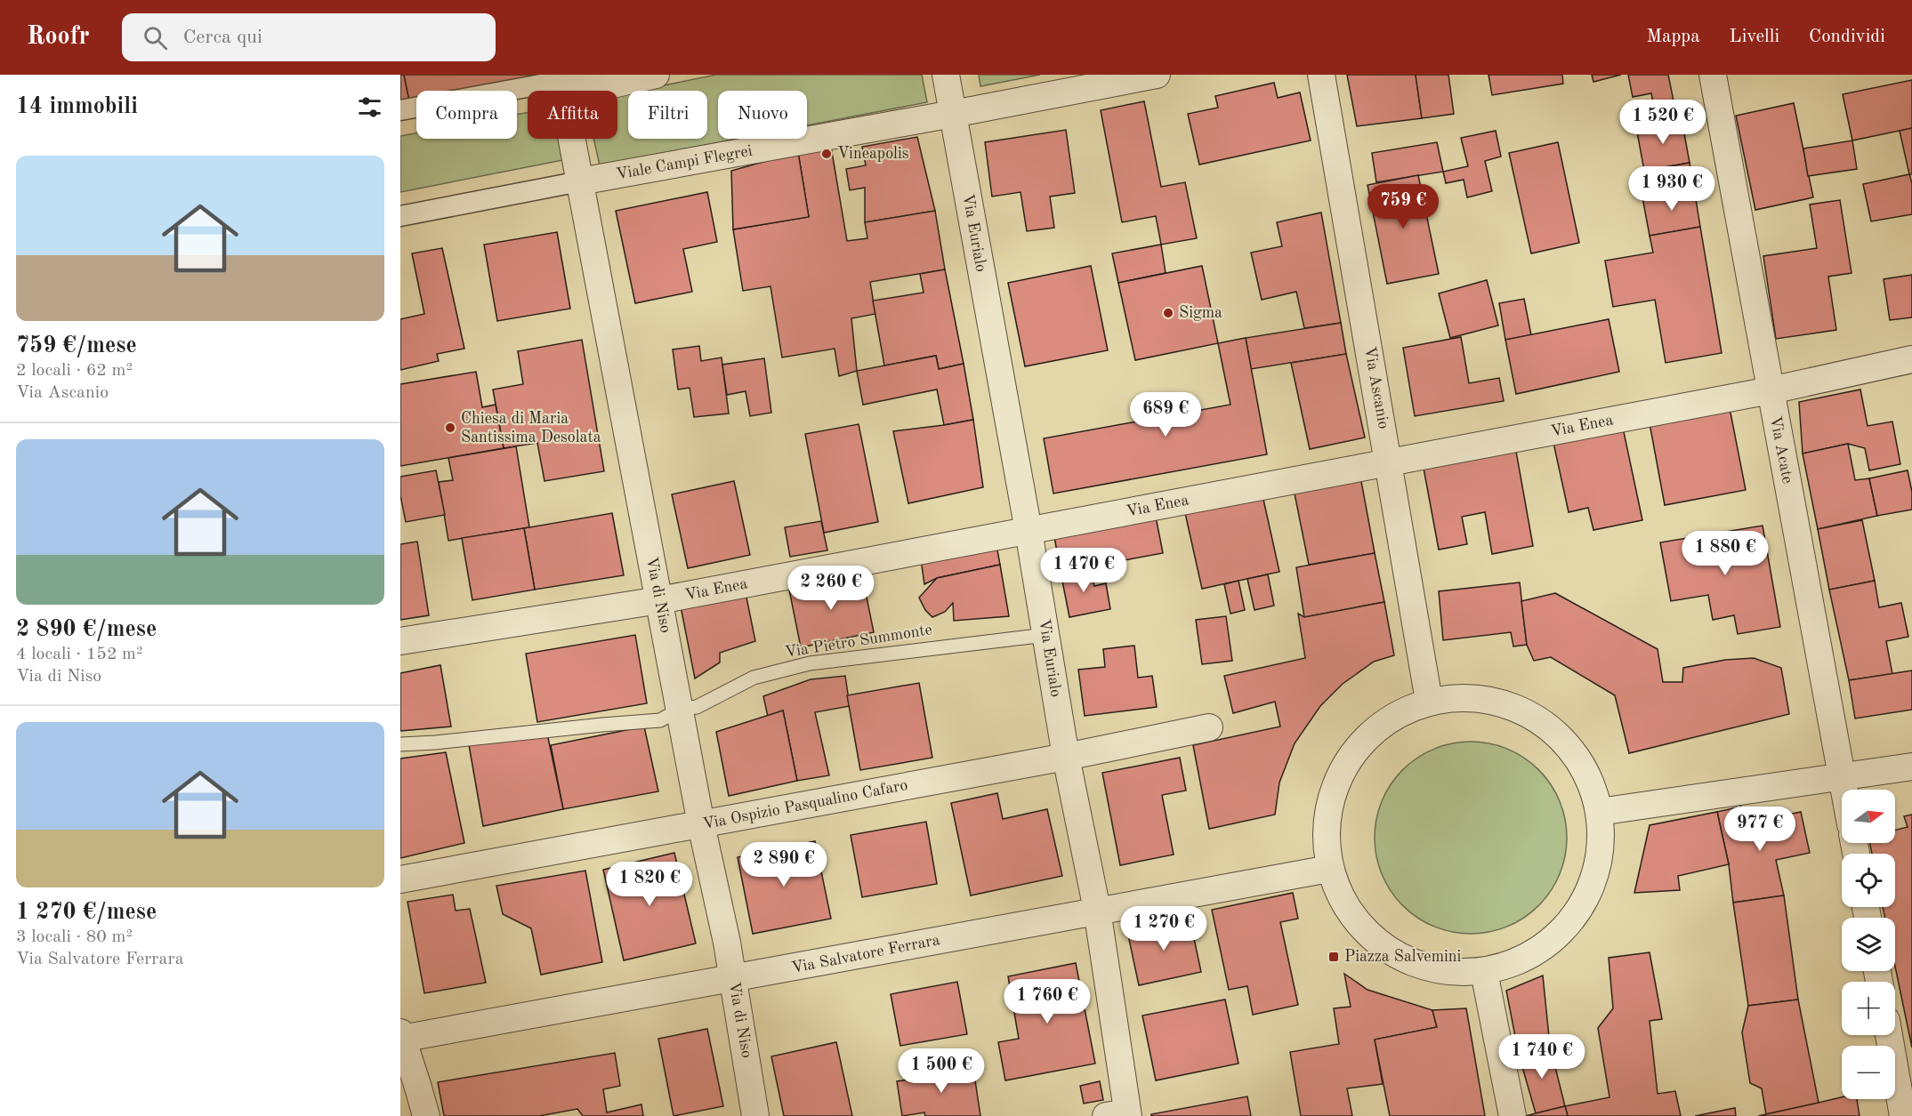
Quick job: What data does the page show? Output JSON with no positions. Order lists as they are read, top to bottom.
{
  "streets": {
    "street": [
      "Viale Campi Flegrei",
      "Via Eurialo",
      "Via Ascanio",
      "Via Enea",
      "Via Acate",
      "Via di Niso",
      "Via Ospizio Pasqualino Cafaro",
      "Via Salvatore Ferrara"
    ],
    "lane": ["Via Pietro Summonte"]
  },
  "crossings": [
    ["Viale Campi Flegrei", "Via Eurialo"],
    ["Viale Campi Flegrei", "Via di Niso"],
    ["Via Eurialo", "Via Enea"],
    ["Via Eurialo", "Via Pietro Summonte"],
    ["Via Eurialo", "Via Ospizio Pasqualino Cafaro"],
    ["Via Eurialo", "Via Salvatore Ferrara"],
    ["Via Ascanio", "Via Enea"],
    ["Via Enea", "Via Acate"],
    ["Via Enea", "Via di Niso"],
    ["Via di Niso", "Via Pietro Summonte"],
    ["Via di Niso", "Via Ospizio Pasqualino Cafaro"],
    ["Via di Niso", "Via Salvatore Ferrara"]
  ],
  "places": {
    "other": ["Vineapolis", "Sigma", "Chiesa di Maria Santissima Desolata"],
    "transit": ["Piazza Salvemini"]
  },
  "north": "right",
  "page": {
    "header": "Roofr",
    "search": "Cerca qui",
    "nav": ["Mappa", "Livelli", "Condividi"],
    "heading": "14 immobili",
    "chip": [
      "Compra",
      "Affitta",
      "Filtri",
      "Nuovo"
    ],
    "price": [
      "1 520 €",
      "1 930 €",
      "759 €",
      "689 €",
      "1 880 €",
      "1 470 €",
      "2 260 €",
      "977 €",
      "2 890 €",
      "1 820 €",
      "1 270 €",
      "1 760 €",
      "1 740 €",
      "1 500 €"
    ],
    "list": [
      {
        "name": "759 €/mese",
        "note": "2 locali · 62 m² · Via Ascanio"
      },
      {
        "name": "2 890 €/mese",
        "note": "4 locali · 152 m² · Via di Niso"
      },
      {
        "name": "1 270 €/mese",
        "note": "3 locali · 80 m² · Via Salvatore Ferrara"
      }
    ],
    "map_buttons": ["+", "−"]
  }
}
